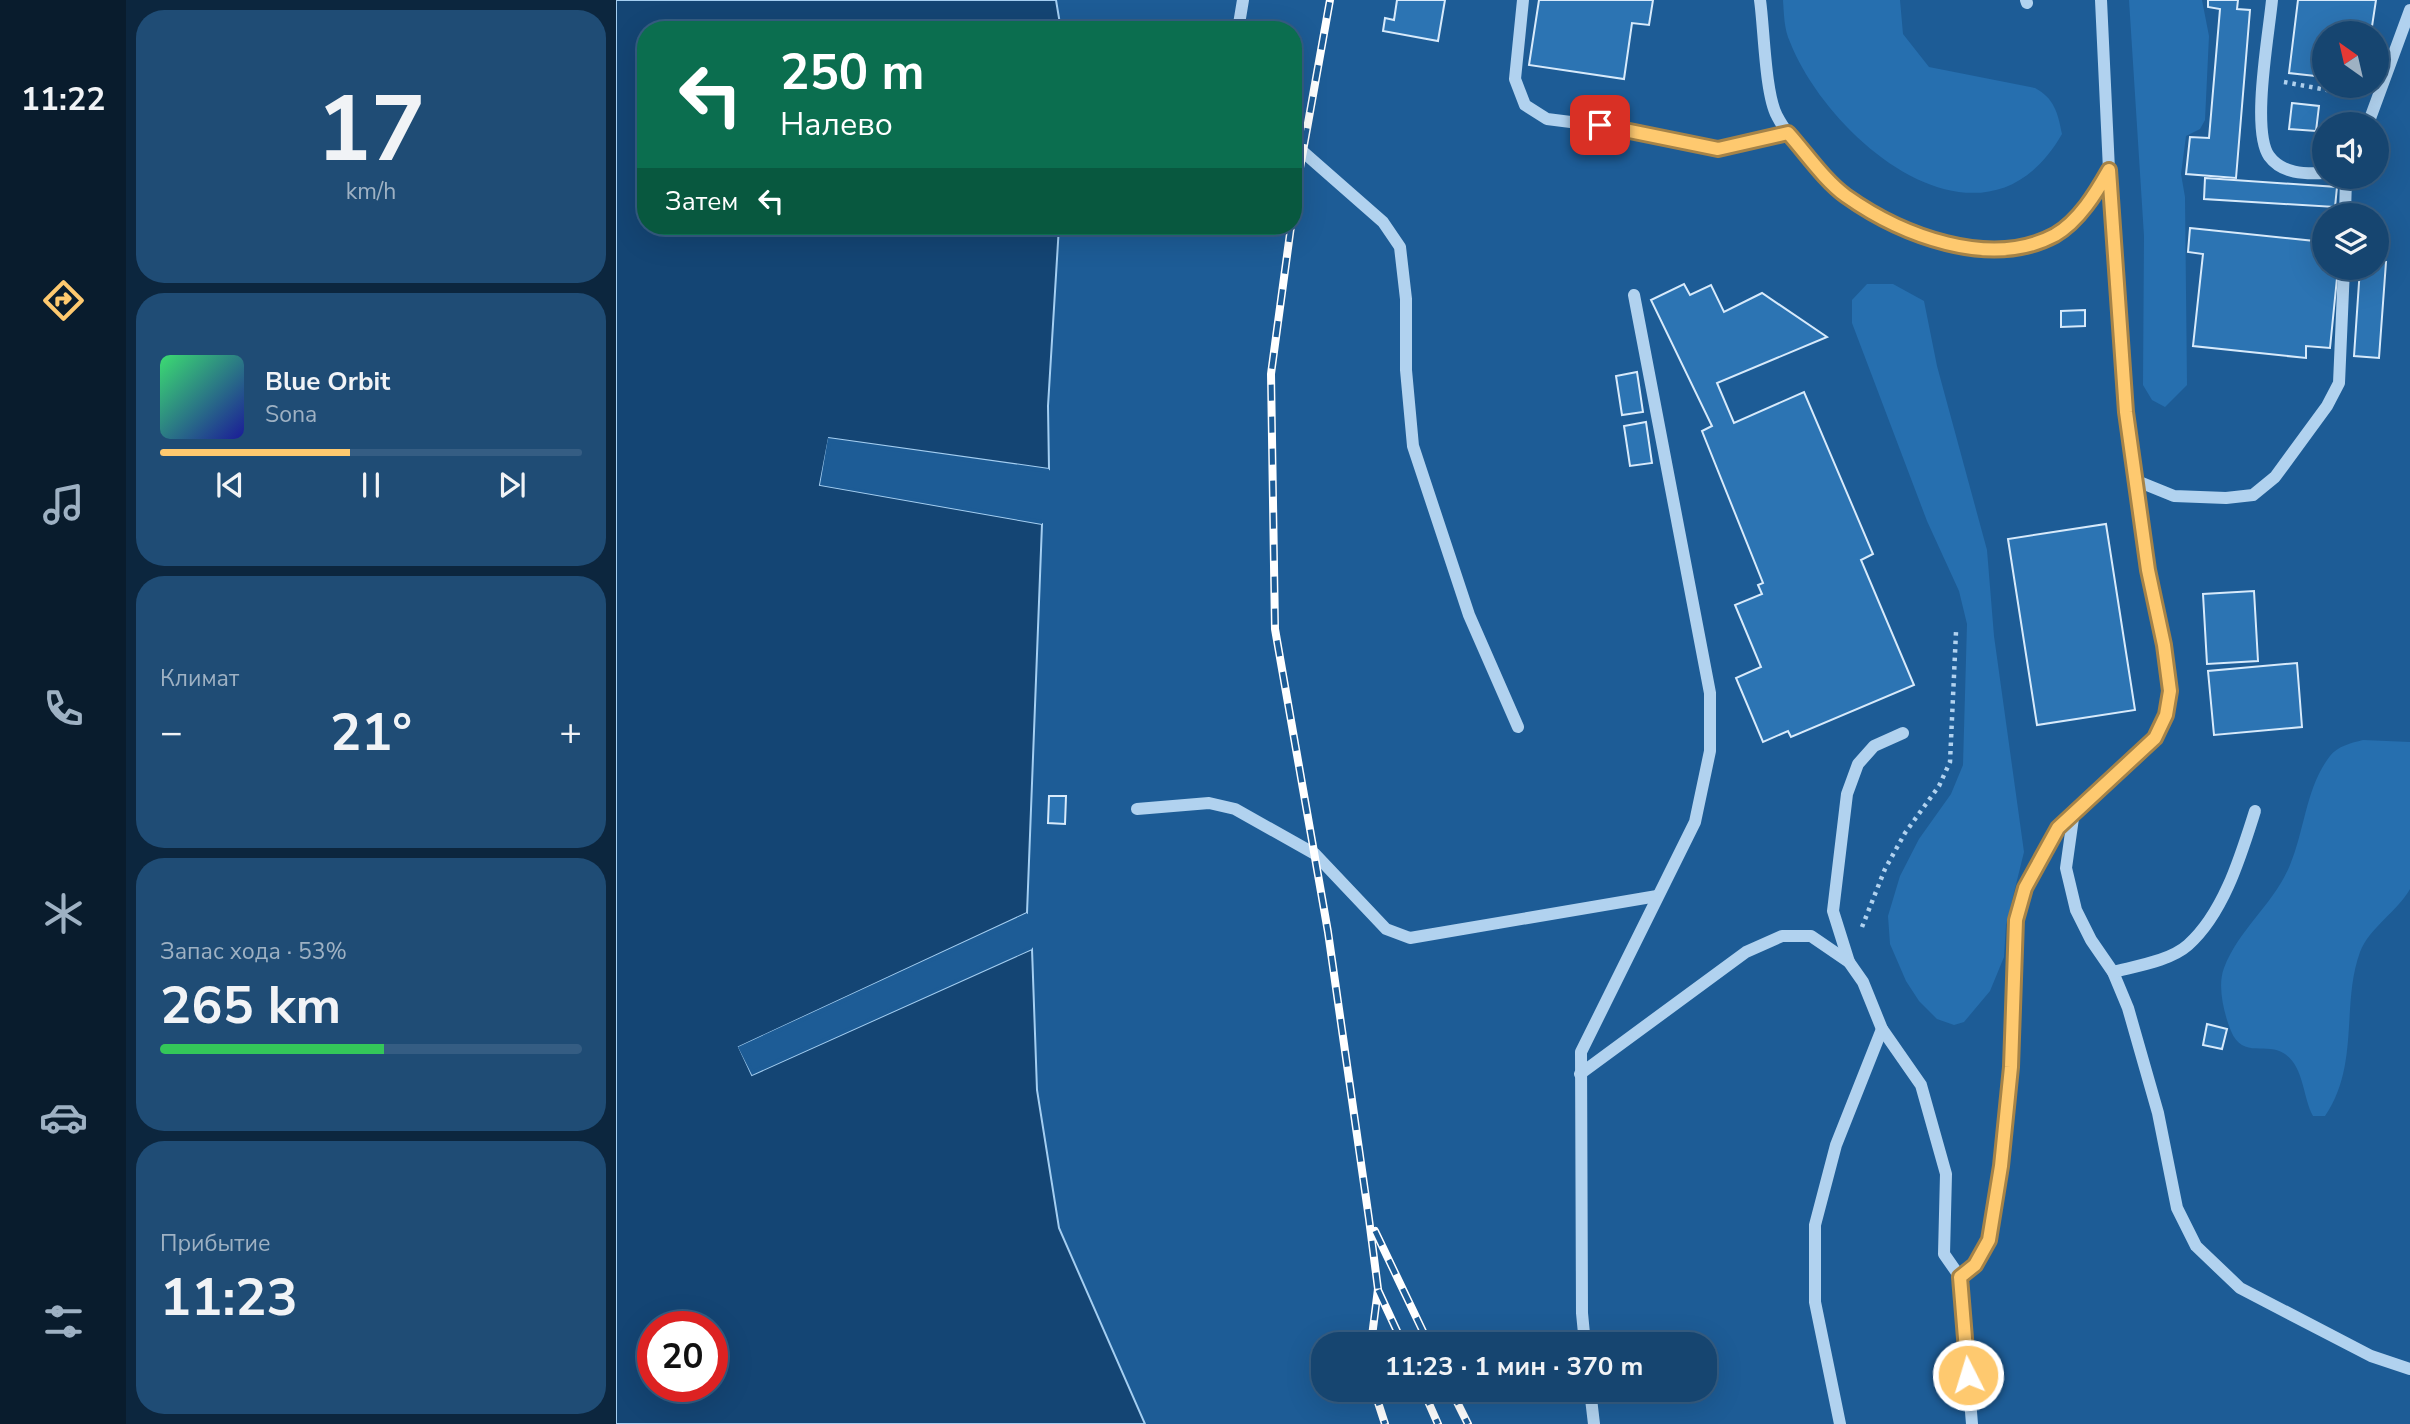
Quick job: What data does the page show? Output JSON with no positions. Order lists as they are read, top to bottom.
{
  "north": "top left",
  "page": {
    "tabs": "11:22",
    "tile": [
      ["17", "km/h"],
      "Климат",
      ["Запас хода · 53%", "265 km"],
      ["Прибытие", "11:23"]
    ],
    "turn": ["250 m", "Налево"],
    "then": "Затем",
    "song": ["Blue Orbit", "Sona"],
    "heat": ["−", "21°", "+"],
    "limit": "20",
    "trip": "11:23 · 1 мин · 370 m"
  }
}
